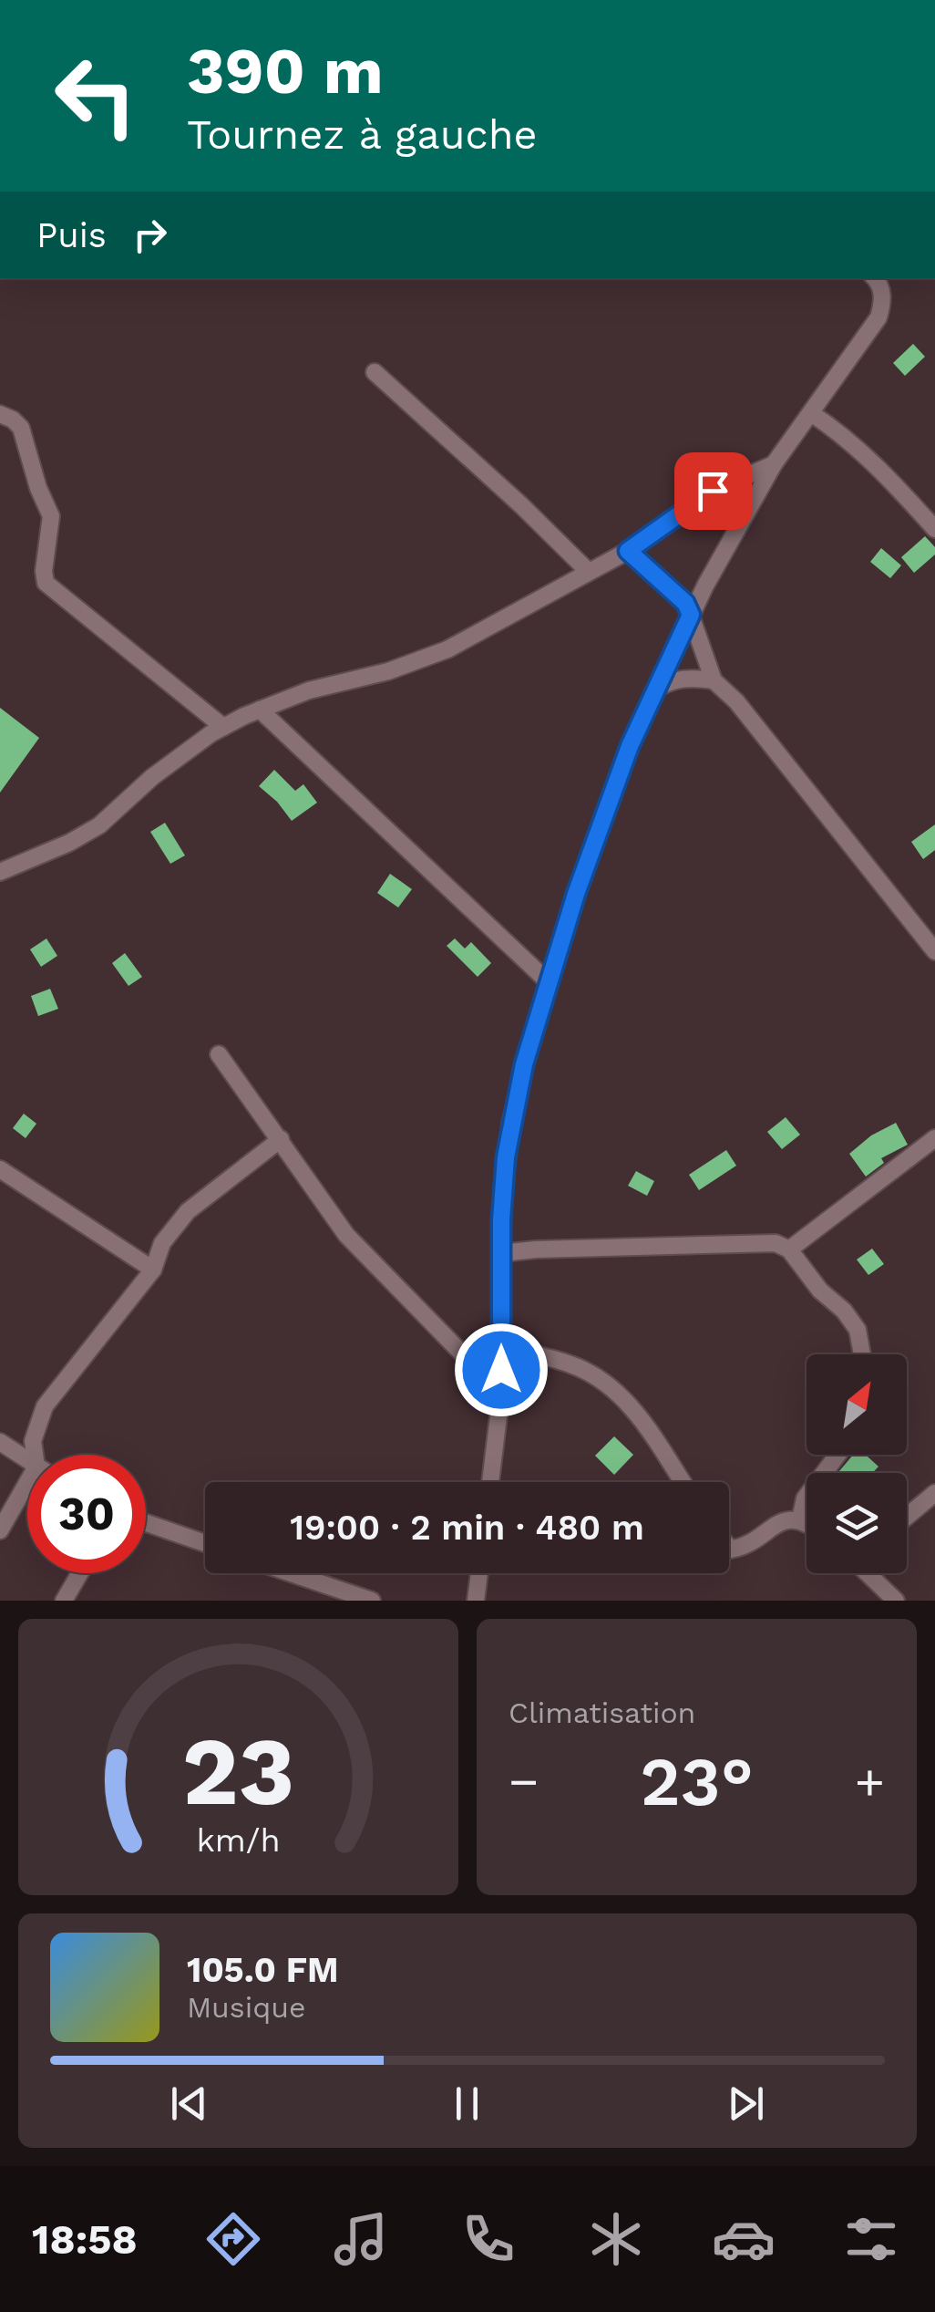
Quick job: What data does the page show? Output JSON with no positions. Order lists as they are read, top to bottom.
{
  "north": "top right",
  "page": {
    "turn": ["390 m", "Tournez à gauche"],
    "then": "Puis",
    "limit": "30",
    "trip": "19:00 · 2 min · 480 m",
    "tile": "Climatisation",
    "heat": ["−", "23°", "+"],
    "song": ["105.0 FM", "Musique"],
    "tabs": "18:58",
    "gauge": ["23", "km/h"]
  }
}
